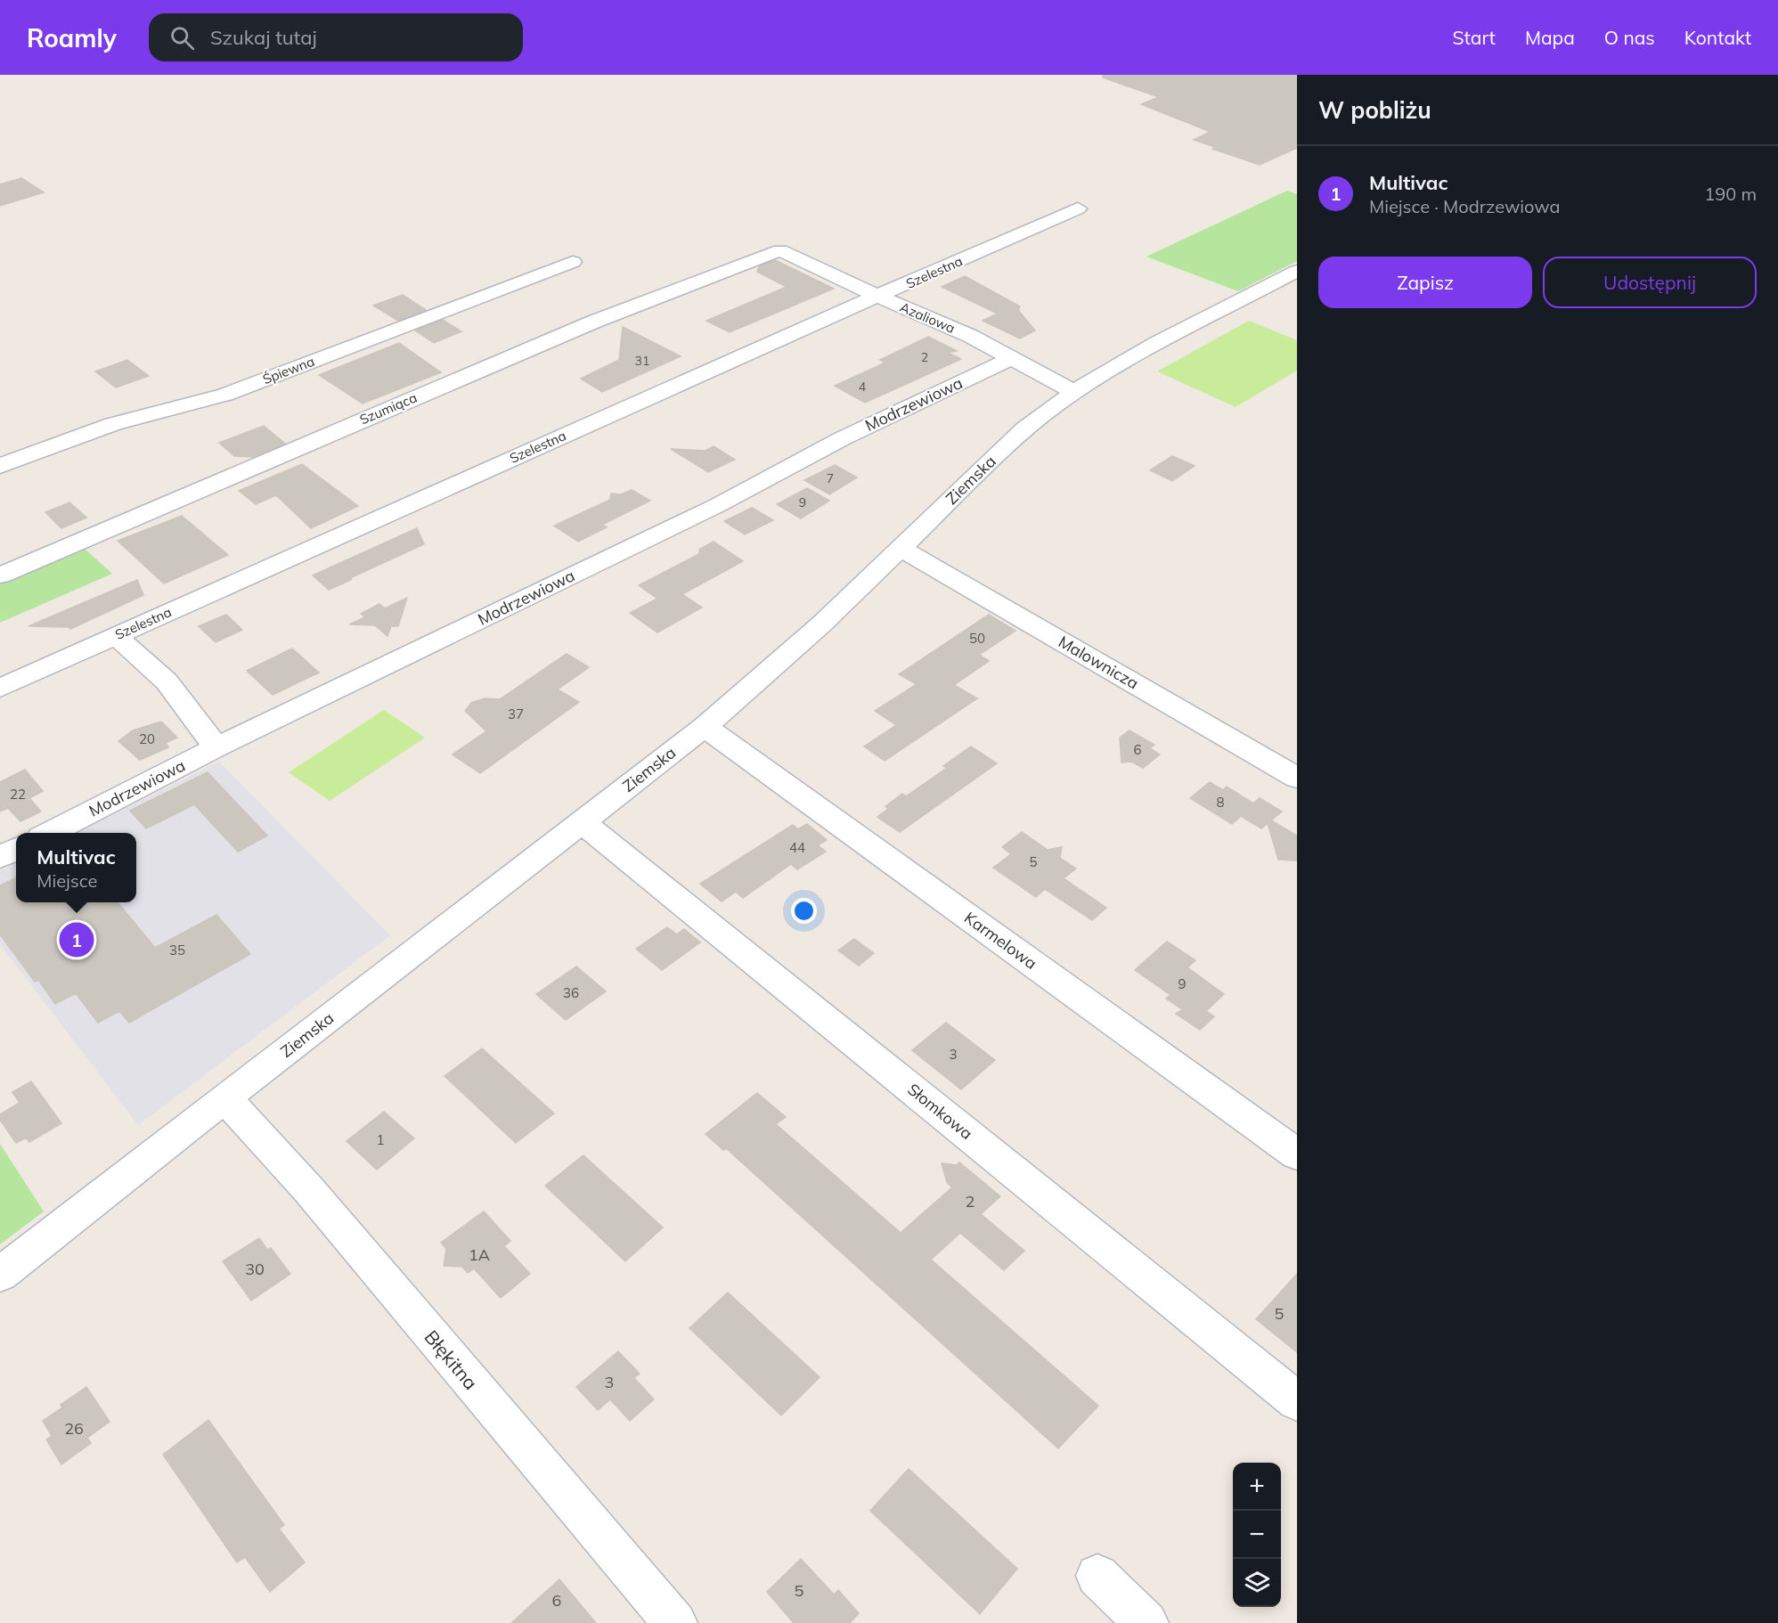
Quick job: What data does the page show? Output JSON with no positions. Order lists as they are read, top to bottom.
{
  "streets": {
    "street": [
      "Szelestna",
      "Azaliowa",
      "Śpiewna",
      "Modrzewiowa",
      "Szumiąca",
      "Ziemska",
      "Malownicza",
      "Karmelowa",
      "Słomkowa",
      "Błękitna"
    ]
  },
  "crossings": [
    ["Szelestna", "Azaliowa"],
    ["Azaliowa", "Modrzewiowa"],
    ["Azaliowa", "Szumiąca"],
    ["Azaliowa", "Ziemska"],
    ["Ziemska", "Malownicza"],
    ["Ziemska", "Karmelowa"],
    ["Ziemska", "Słomkowa"],
    ["Ziemska", "Błękitna"]
  ],
  "house_numbers": [
    "2",
    "31",
    "4",
    "7",
    "9",
    "50",
    "37",
    "20",
    "6",
    "22",
    "8",
    "44",
    "5",
    "35",
    "9",
    "36",
    "3",
    "1",
    "2",
    "1A",
    "30",
    "5",
    "3",
    "26",
    "5",
    "6"
  ],
  "page": {
    "header": "Roamly",
    "search": "Szukaj tutaj",
    "nav": [
      "Start",
      "Mapa",
      "O nas",
      "Kontakt"
    ],
    "heading": "W pobliżu",
    "list": [
      {
        "mark": "1",
        "name": "Multivac",
        "note": "Miejsce · Modrzewiowa",
        "value": "190 m"
      }
    ],
    "buttons": ["Zapisz", "Udostępnij"],
    "popup": ["Multivac", "Miejsce"],
    "pins": "1",
    "map_buttons": ["+", "−"]
  }
}
